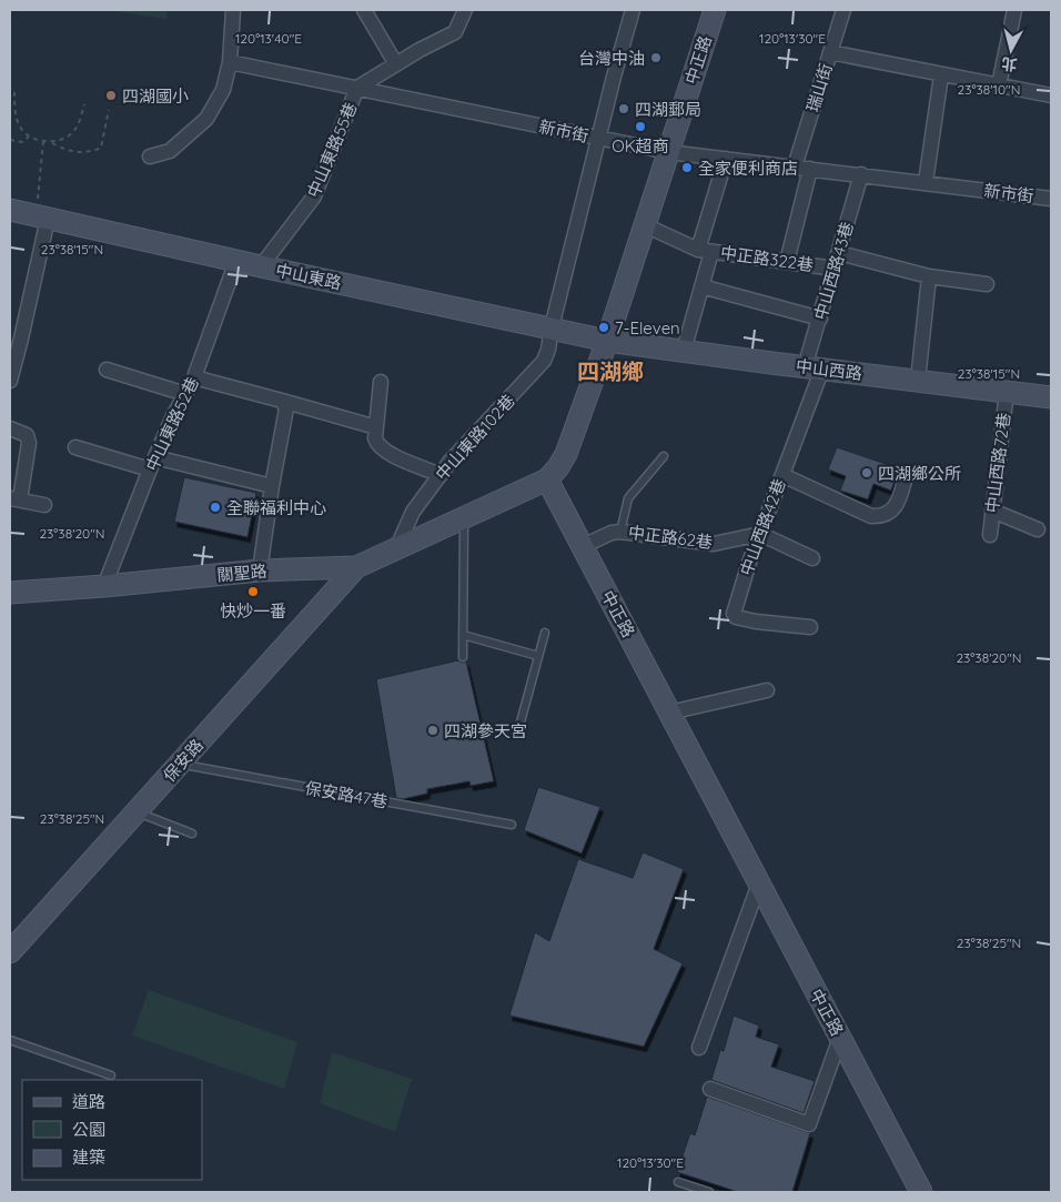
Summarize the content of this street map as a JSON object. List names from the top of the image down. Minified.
{"streets":{"main road":["中正路","中山東路","中山西路","關聖路","保安路"],"street":["瑞山街","新市街","中山東路55巷","中正路322巷","中山西路43巷","中山東路52巷","中山東路102巷","中山西路72巷","中山西路42巷","中正路62巷"],"lane":["保安路47巷"]},"crossings":[["中正路","新市街"],["中正路","中正路322巷"],["中正路","中山東路"],["中正路","中山西路"],["中正路","中正路62巷"],["中正路","關聖路"],["瑞山街","新市街"],["新市街","中山東路55巷"],["新市街","中正路322巷"],["新市街","中山西路43巷"],["新市街","中山東路102巷"],["中山東路55巷","中山東路"],["中正路322巷","中山西路43巷"],["中山西路43巷","中山西路"],["中山西路43巷","中山西路42巷"],["中山東路","中山西路"],["中山東路","中山東路52巷"],["中山東路","中山東路102巷"],["中山西路","中山西路72巷"],["中山西路","中山西路42巷"],["中山東路52巷","關聖路"],["中山東路102巷","關聖路"],["中山西路42巷","中正路62巷"],["關聖路","保安路"],["保安路","保安路47巷"]],"districts":["四湖鄉"],"places":["台灣中油","四湖國小","四湖郵局","OK超商","全家便利商店","7-Eleven","四湖鄉公所","全聯福利中心","快炒一番","四湖參天宮"],"legend":["道路","公園","建築"],"north":"bottom","coordinates":["120°13'40\"E","120°13'30\"E","23°38'10\"N","23°38'15\"N","23°38'20\"N","23°38'25\"N"]}
